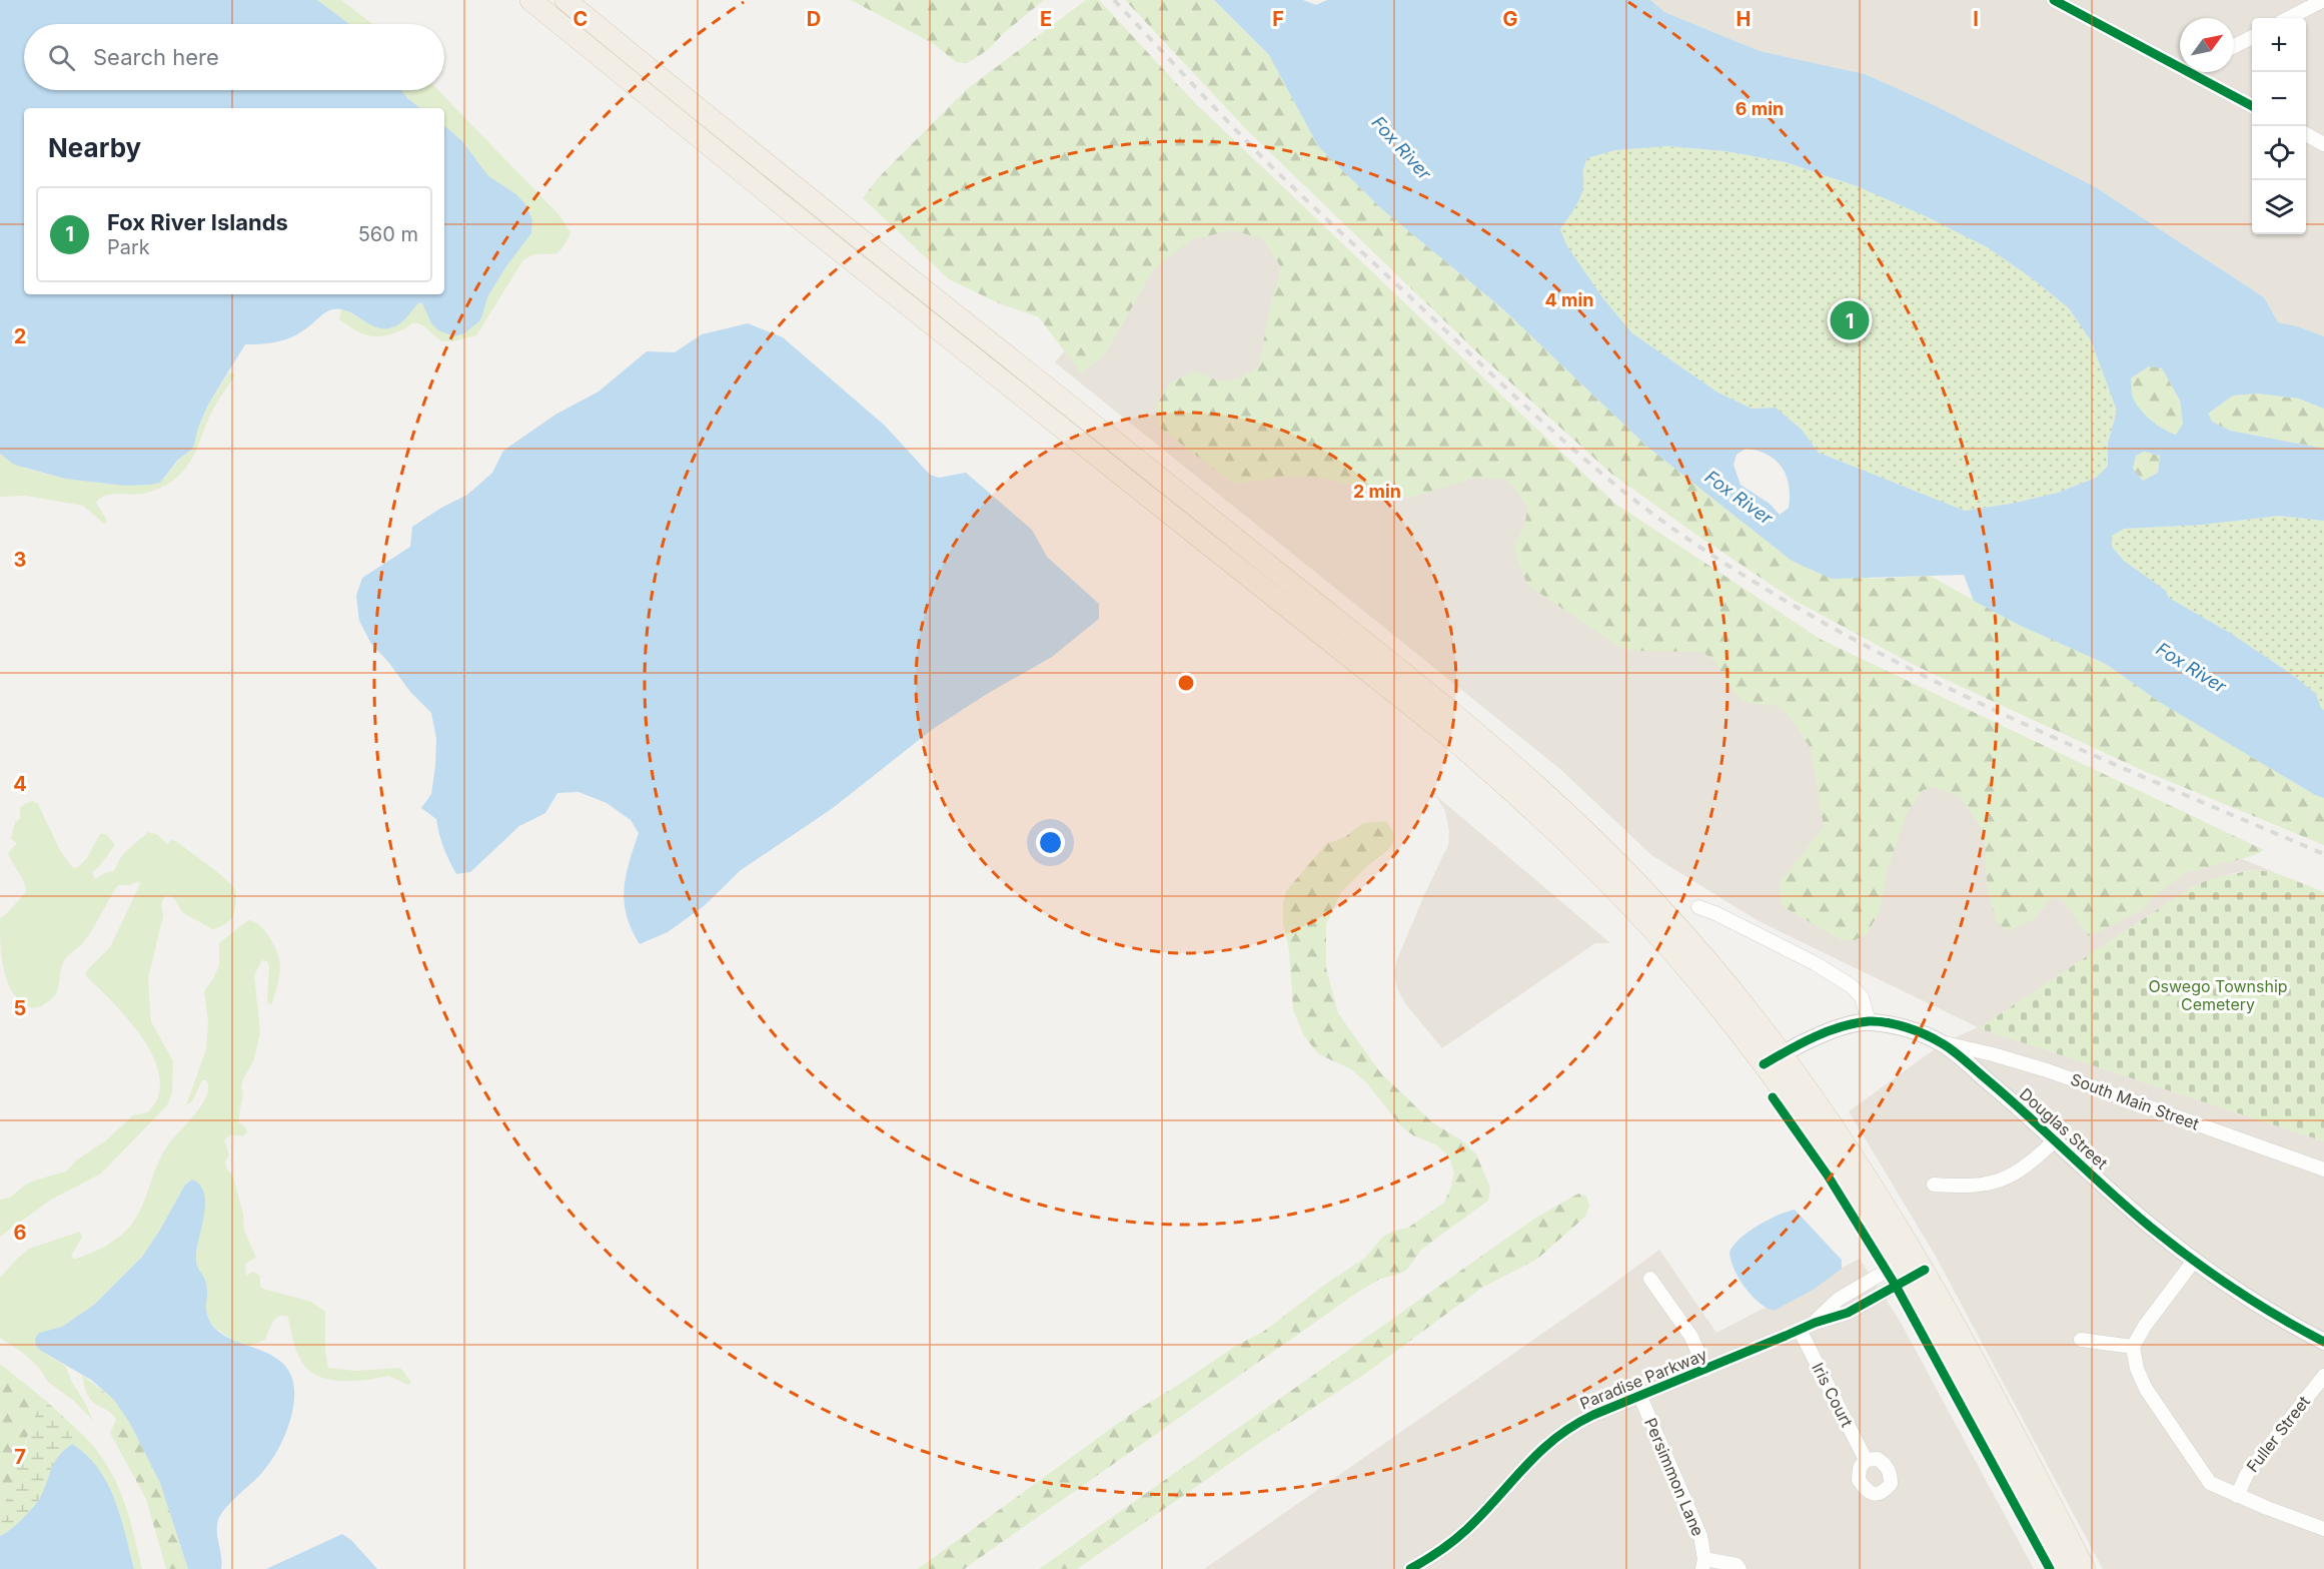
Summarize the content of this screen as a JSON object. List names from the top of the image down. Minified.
{"streets":{"street":["South Main Street","Douglas Street","Paradise Parkway","Iris Court","Fuller Street","Persimmon Lane"]},"crossings":[["South Main Street","Douglas Street"],["Paradise Parkway","Iris Court"],["Paradise Parkway","Persimmon Lane"]],"water":["Fox River"],"parks":["Oswego Township Cemetery"],"north":"top right","page":{"map_buttons":["+","−"],"search":"Search here","heading":"Nearby","list":[{"mark":"1","name":"Fox River Islands","note":"Park","value":"560 m"}],"pins":"1"},"grid":{"columns":["C","D","E","F","G","H","I"],"rows":["2","3","4","5","6","7"]},"rings":["6 min","4 min","2 min"]}
